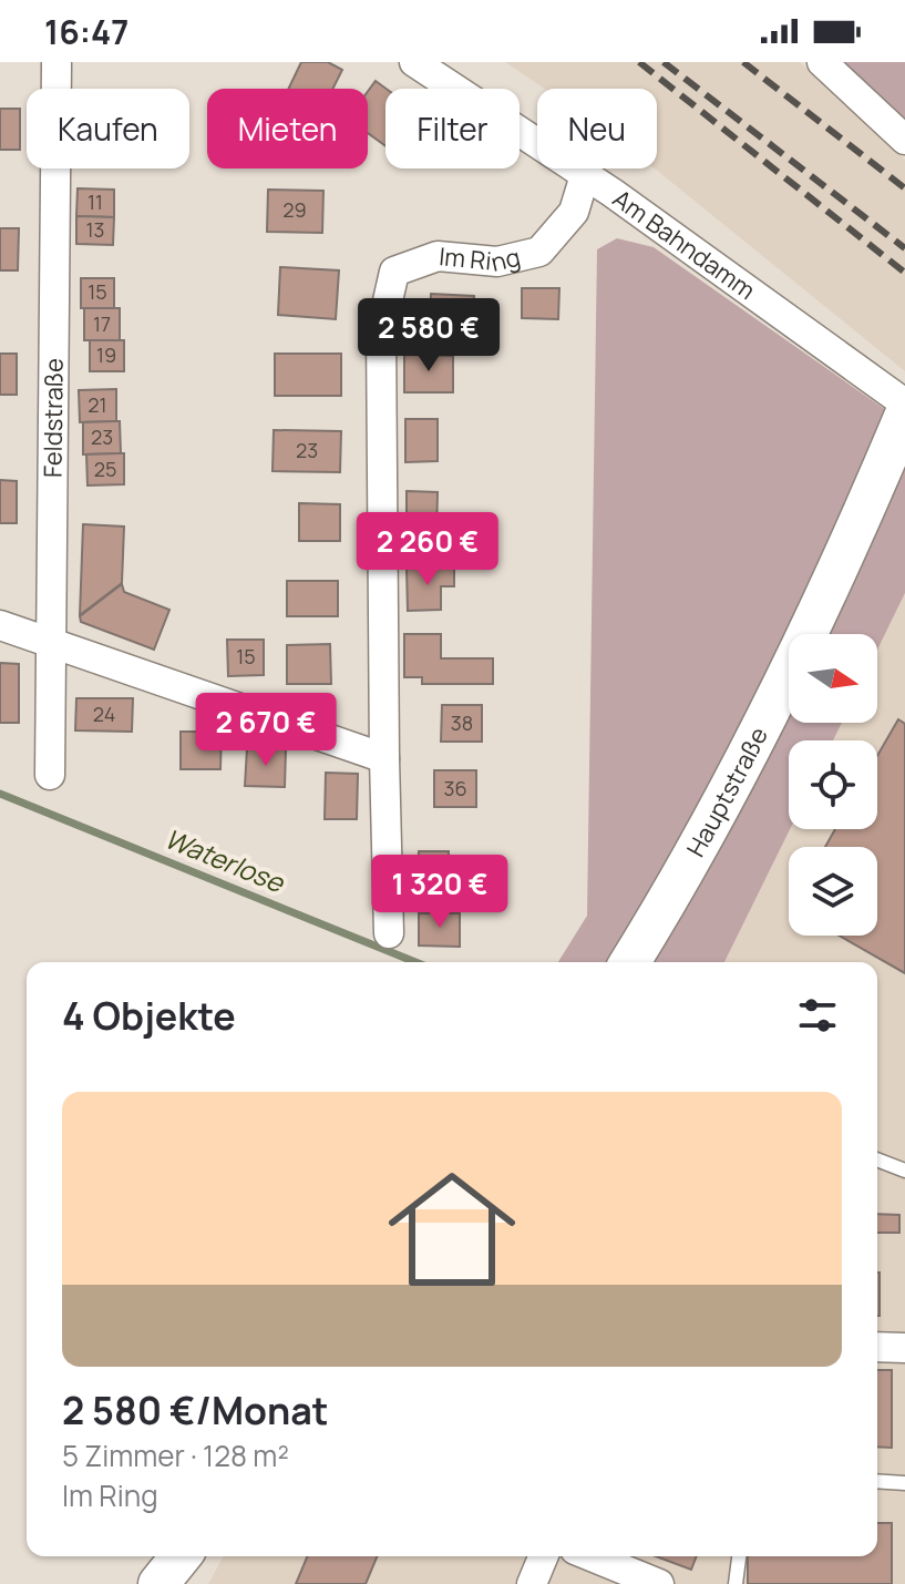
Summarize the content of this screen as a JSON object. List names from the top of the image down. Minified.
{"streets":{"main road":["Hauptstraße"],"street":["Am Bahndamm","Im Ring","Feldstraße"]},"crossings":[["Am Bahndamm","Im Ring"]],"water":["Waterlose"],"house_numbers":["11","29","13","15","17","19","21","23","23","25","15","24","38","36"],"north":"right","page":{"status":"16:47","chip":["Kaufen","Mieten","Filter","Neu"],"price":["2 580 €","2 260 €","2 670 €","1 320 €"],"heading":"4 Objekte","list":[{"name":"2 580 €/Monat","note":"5 Zimmer · 128 m² · Im Ring"}]}}
